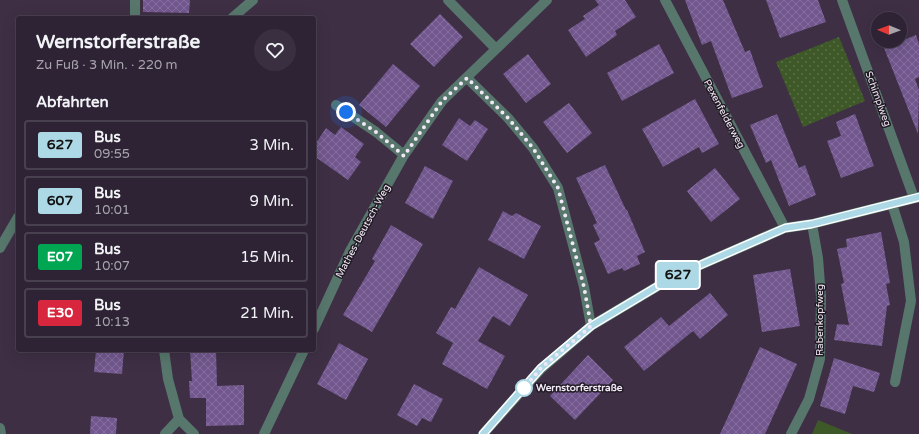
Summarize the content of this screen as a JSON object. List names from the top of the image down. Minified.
{"streets":{"street":["Schimplweg","Pexenfelderweg","Mathes-Deutsch-Weg","Rabenkopfweg"]},"places":["Wernstorferstraße"],"lines":["bus line 627"],"north":"left","page":{"on_map":"627","heading":[["Wernstorferstraße","Zu Fuß · 3 Min. · 220 m"],"Abfahrten"],"list":[{"mark":"627","name":"Bus","note":"09:55","value":"3 Min."},{"mark":"607","name":"Bus","note":"10:01","value":"9 Min."},{"mark":"E07","name":"Bus","note":"10:07","value":"15 Min."},{"mark":"E30","name":"Bus","note":"10:13","value":"21 Min."}]}}
